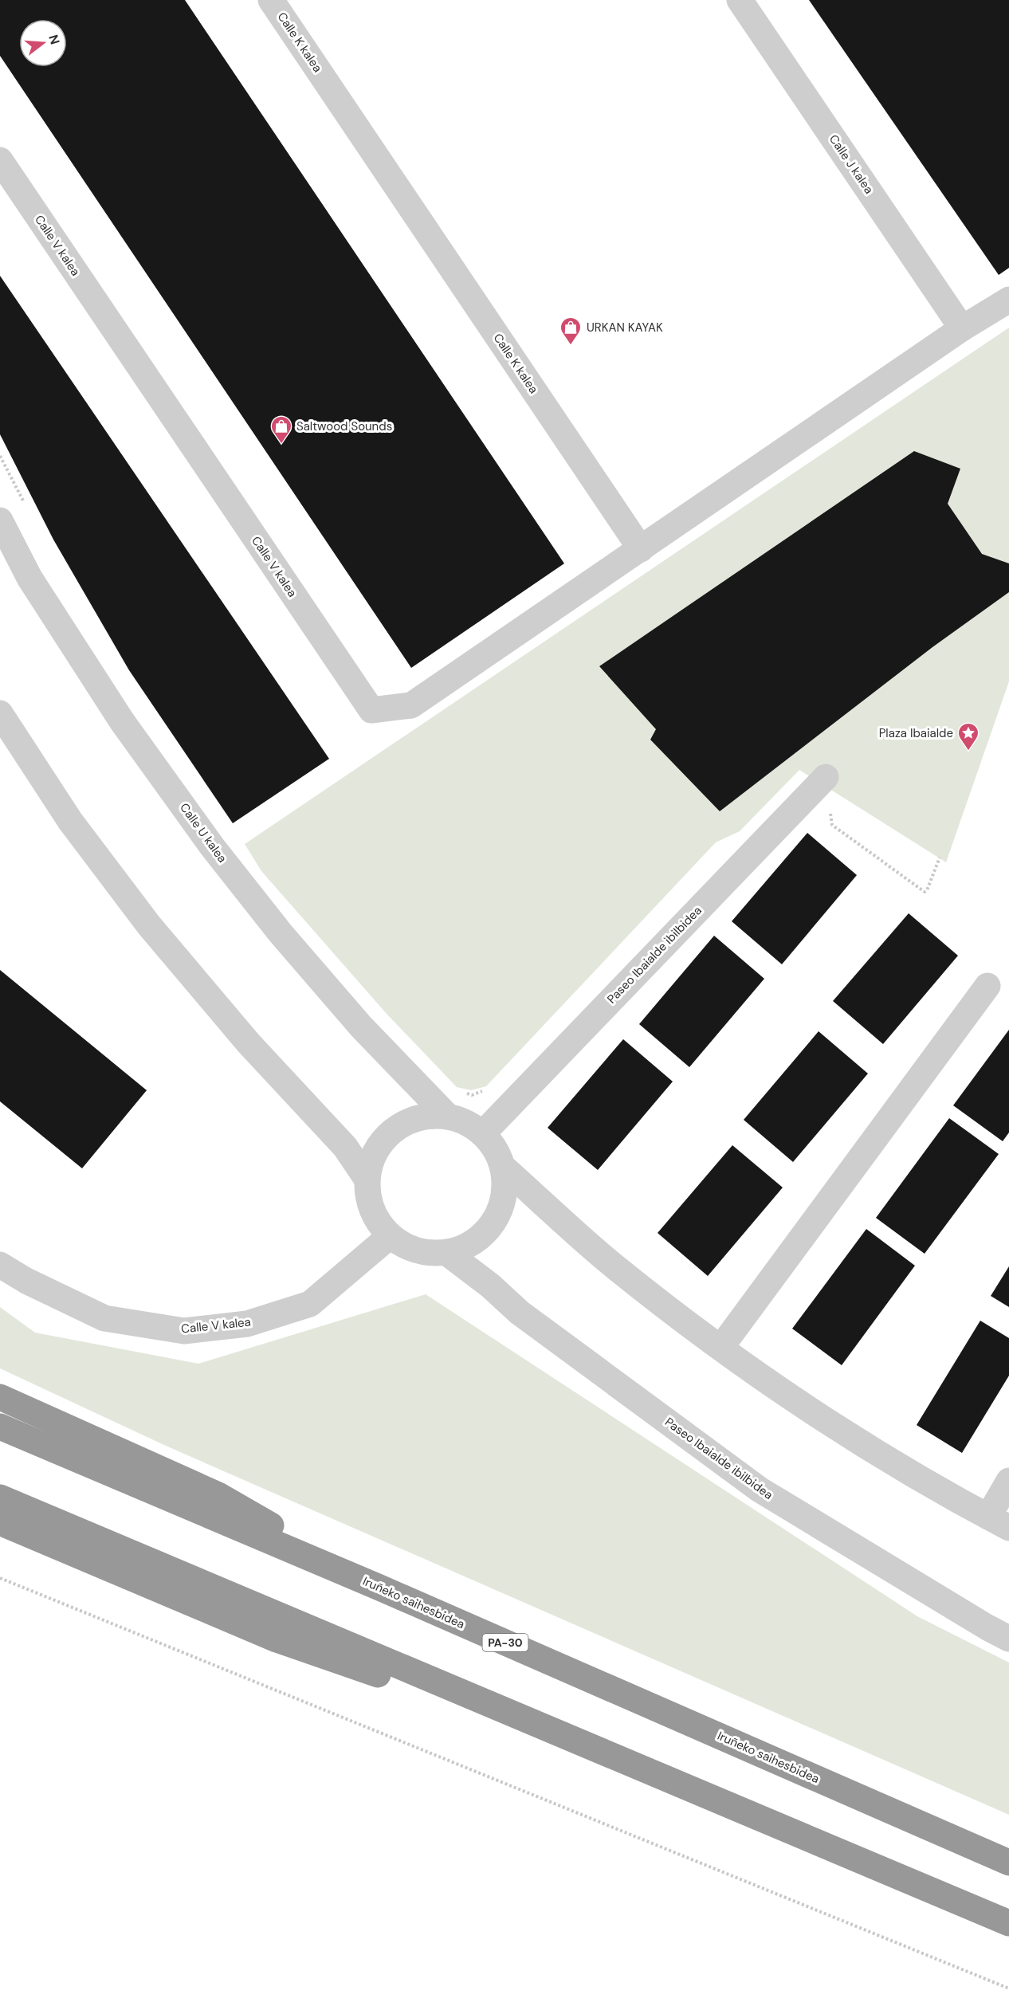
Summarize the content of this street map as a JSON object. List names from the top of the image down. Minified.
{"streets":{"highway":["Iruñeko saihesbidea","PA-30"],"street":["Calle K kalea","Calle J kalea","Calle V kalea","Calle U kalea","Paseo Ibaialde ibilbidea"]},"crossings":[["Calle K kalea","Calle V kalea"],["Calle V kalea","Calle U kalea"],["Calle V kalea","Paseo Ibaialde ibilbidea"],["Calle U kalea","Paseo Ibaialde ibilbidea"]],"places":{"shop":["URKAN KAYAK","Saltwood Sounds"],"place":["Plaza Ibaialde"]},"north":"right"}
